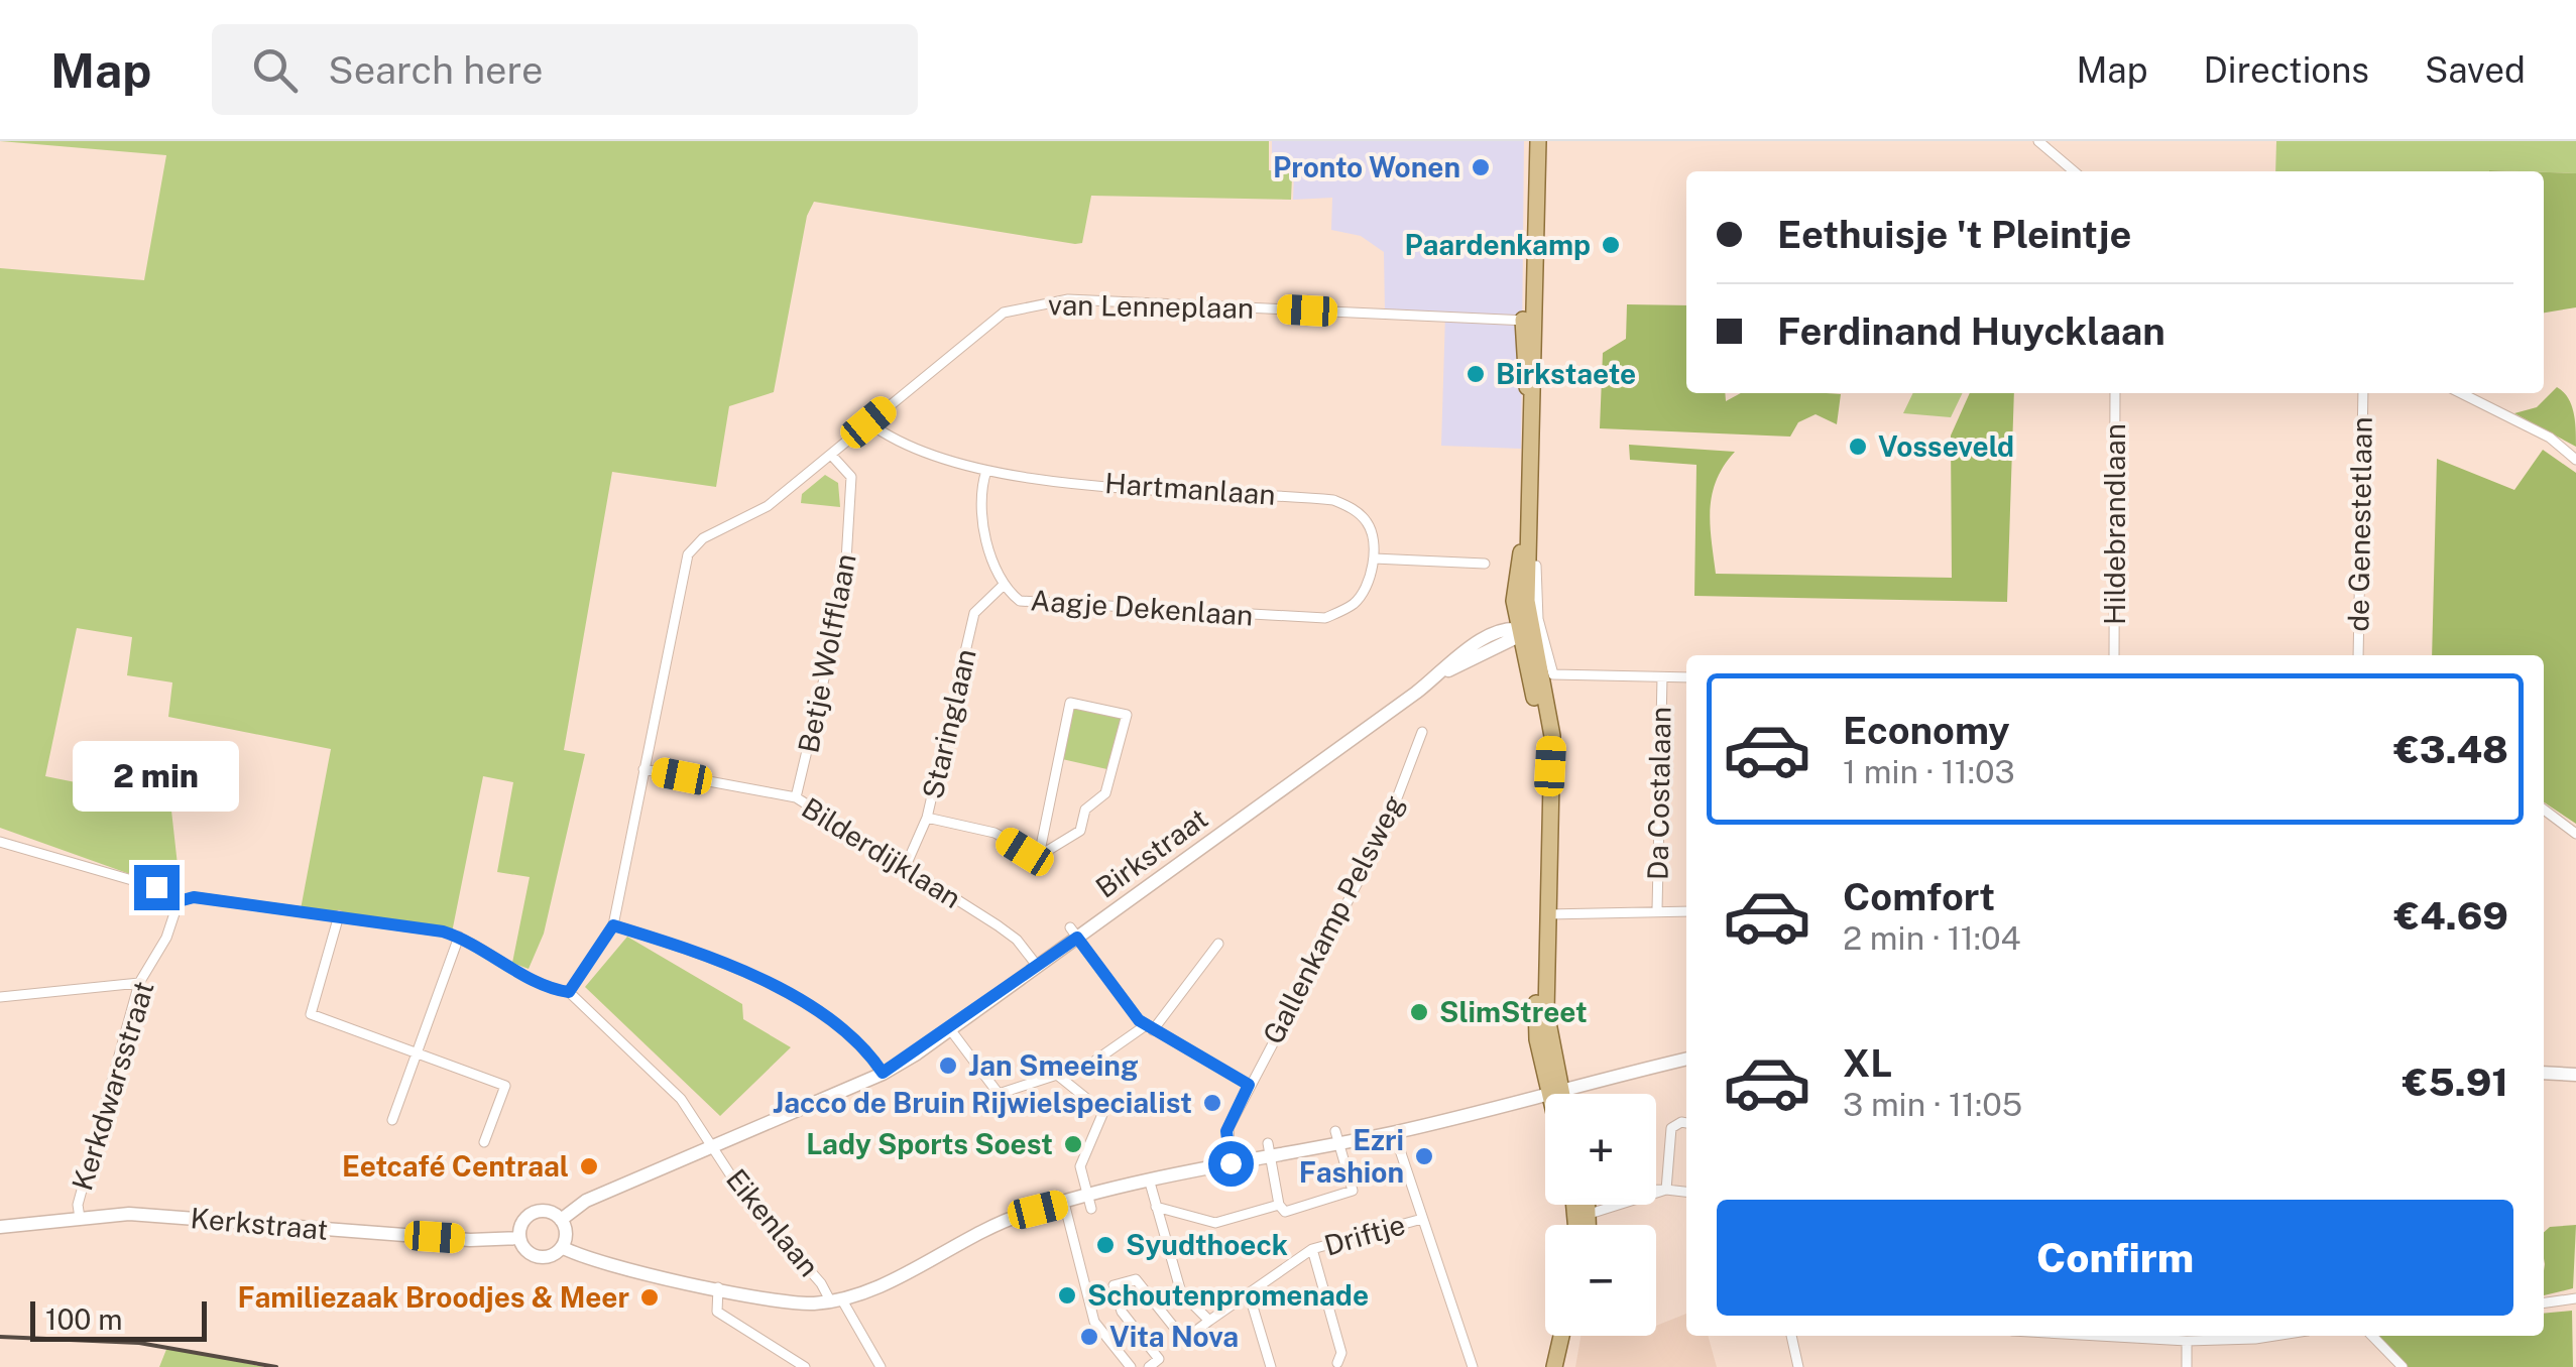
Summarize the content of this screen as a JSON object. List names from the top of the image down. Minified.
{"streets":{"main road":["Birkstraat","Kerkstraat"],"street":["van Lenneplaan","Hartmanlaan","Hildebrandlaan","de Genestetlaan","Aagje Dekenlaan","Betje Wolfflaan","Staringlaan","Da Costalaan","Bilderdijklaan","Gallenkamp Pelsweg","Kerkdwarsstraat","Eikenlaan","Driftje"]},"crossings":[["van Lenneplaan","Hartmanlaan"],["Hartmanlaan","Aagje Dekenlaan"],["Aagje Dekenlaan","Staringlaan"],["Betje Wolfflaan","Bilderdijklaan"],["Staringlaan","Bilderdijklaan"],["Bilderdijklaan","Birkstraat"],["Birkstraat","Eikenlaan"],["Birkstraat","Kerkstraat"],["Kerkdwarsstraat","Kerkstraat"]],"places":["Pronto Wonen","Paardenkamp","Birkstaete","Vosseveld","SlimStreet","Jan Smeeing","Jacco de Bruin Rijwielspecialist","Lady Sports Soest","Ezri Fashion","Eetcafé Centraal","Syudthoeck","Schoutenpromenade","Familiezaak Broodjes & Meer","Vita Nova"],"scale_bar":"100 m","page":{"header":"Map","search":"Search here","nav":["Map","Directions","Saved"],"banner":["Eethuisje 't Pleintje","Ferdinand Huycklaan"],"list":[{"name":"Economy","note":"1 min · 11:03","value":"€3.48"},{"name":"Comfort","note":"2 min · 11:04","value":"€4.69"},{"name":"XL","note":"3 min · 11:05","value":"€5.91"}],"bubble":"2 min","map_buttons":["+","−"],"buttons":"Confirm","scale":"100 m"}}
